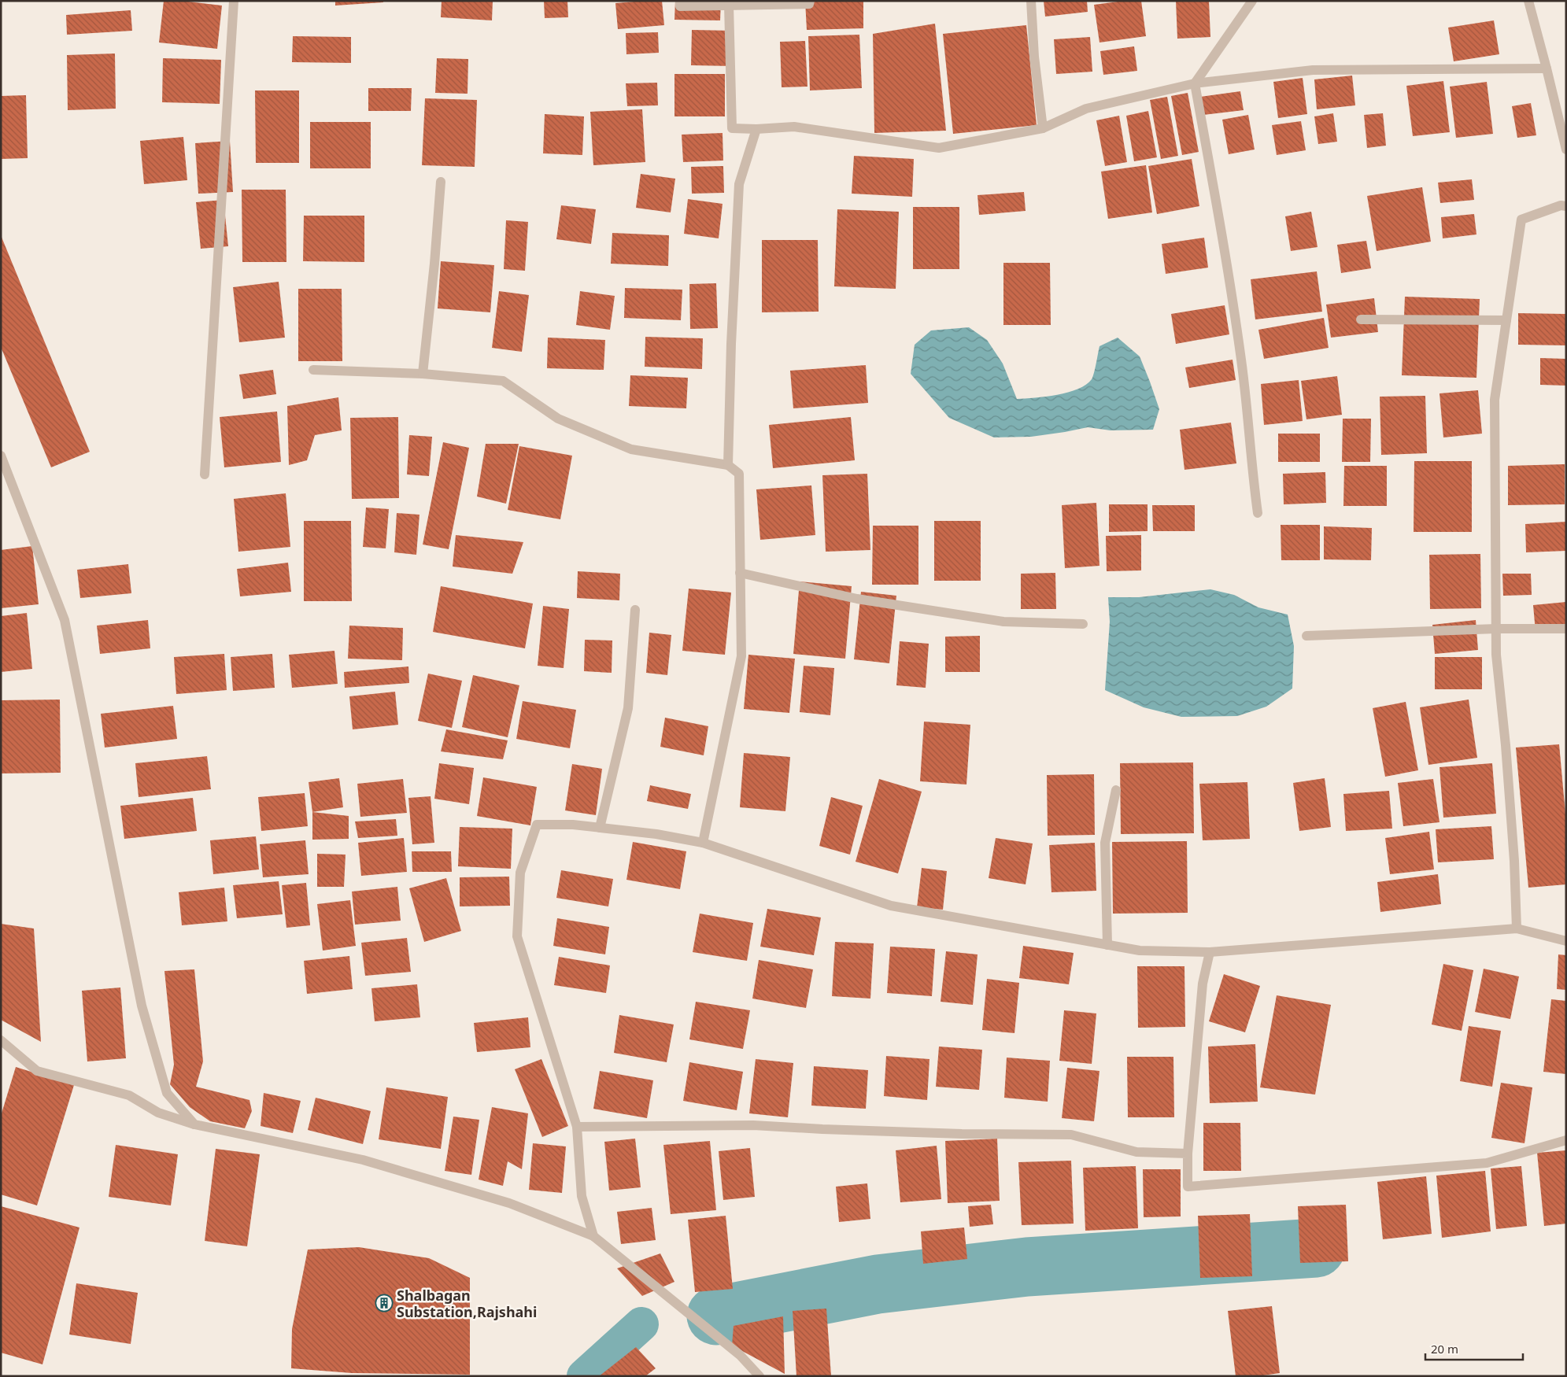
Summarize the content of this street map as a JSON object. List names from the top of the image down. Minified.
{"places":{"building":["Shalbagan Substation,Rajshahi"]},"scale_bar":"20 m"}
